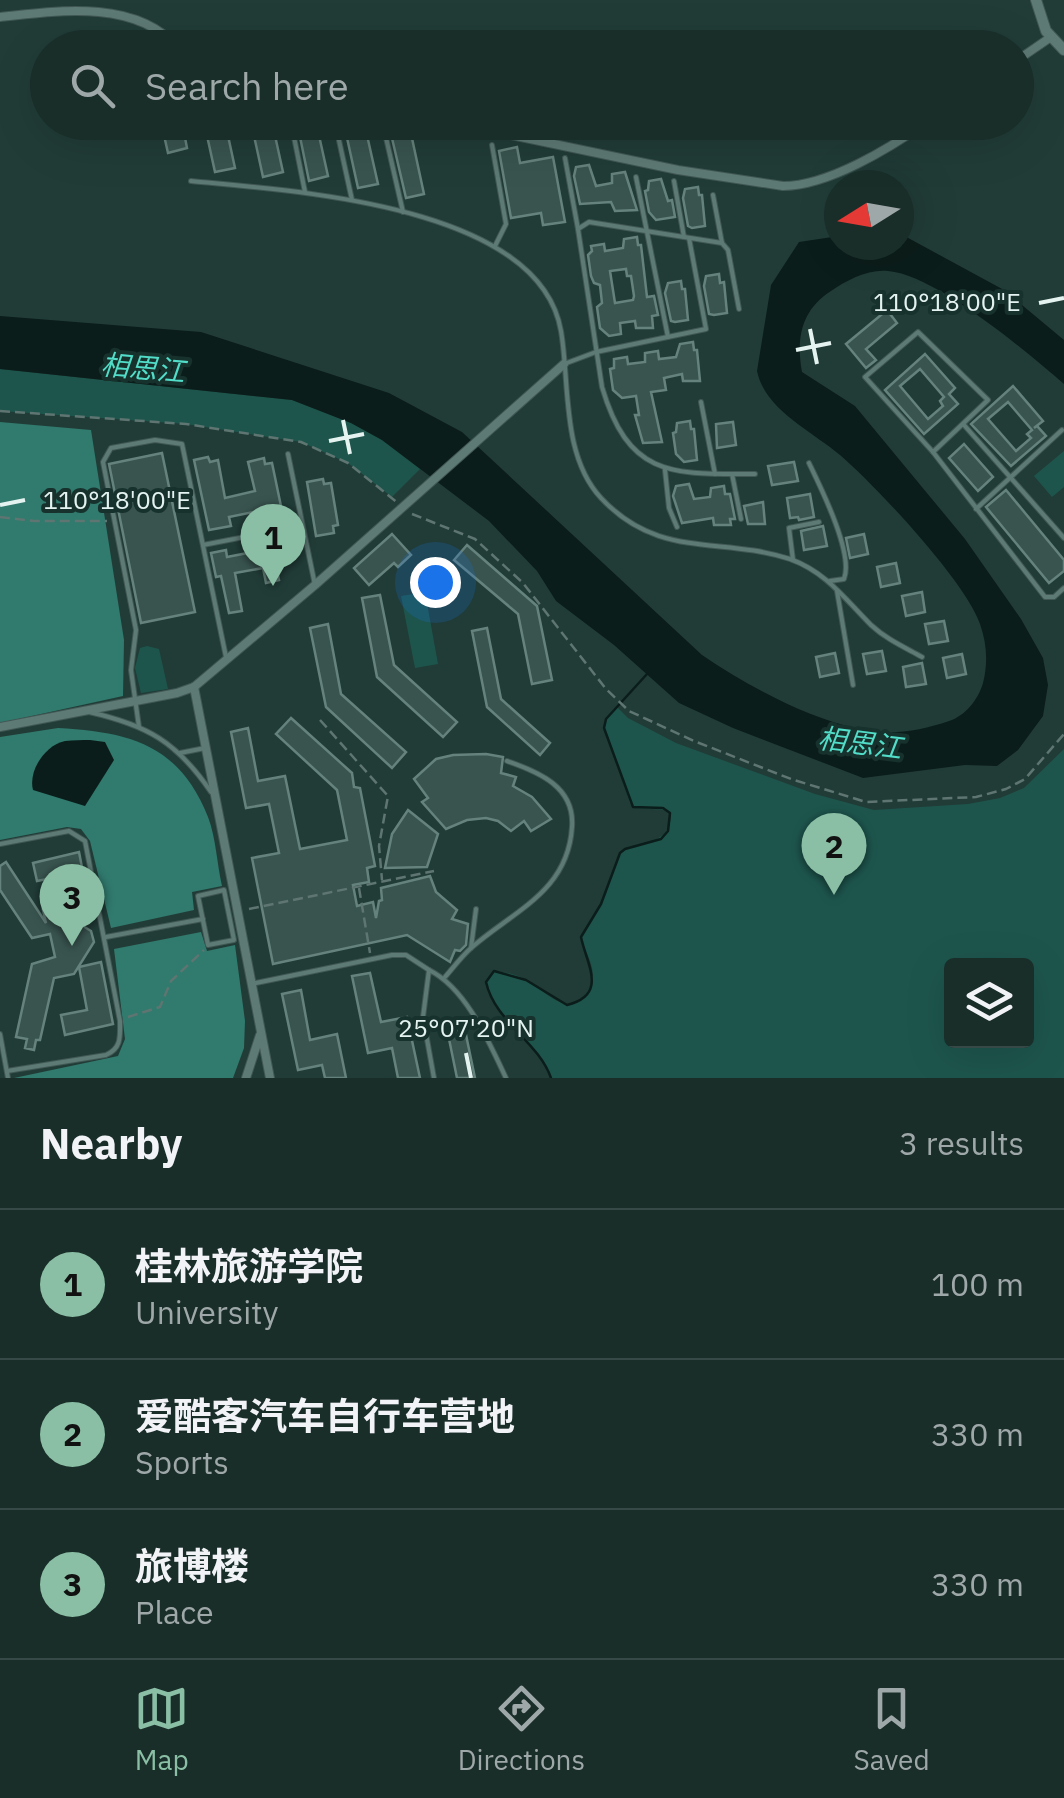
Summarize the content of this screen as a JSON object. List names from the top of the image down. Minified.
{"water":["相思江"],"north":"left","page":{"search":"Search here","pins":["1","2","3"],"heading":["Nearby","3 results"],"list":[{"mark":"1","name":"桂林旅游学院","note":"University","value":"100 m"},{"mark":"2","name":"爱酷客汽车自行车营地","note":"Sports","value":"330 m"},{"mark":"3","name":"旅博楼","note":"Place","value":"330 m"}],"nav":["Map","Directions","Saved"]},"coordinates":["110°18'00\"E","25°07'20\"N"]}
